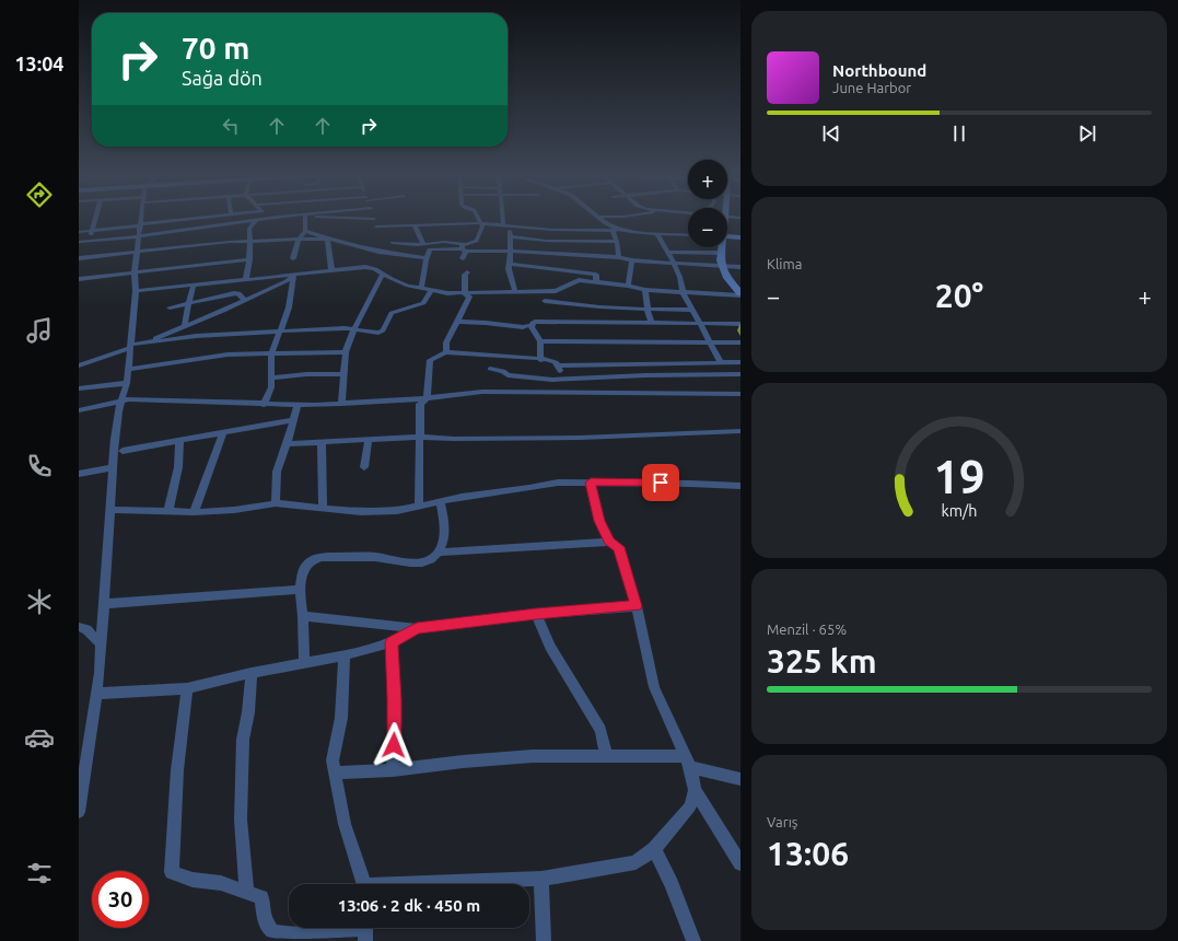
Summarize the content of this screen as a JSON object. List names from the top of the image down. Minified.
{"page":{"tabs":"13:04","turn":["70 m","Sağa dön"],"song":["Northbound","June Harbor"],"map_buttons":["+","−"],"tile":["Klima",["Menzil · 65%","325 km"],["Varış","13:06"]],"heat":["−","20°","+"],"limit":"30","trip":"13:06 · 2 dk · 450 m","gauge":["19","km/h"]}}
